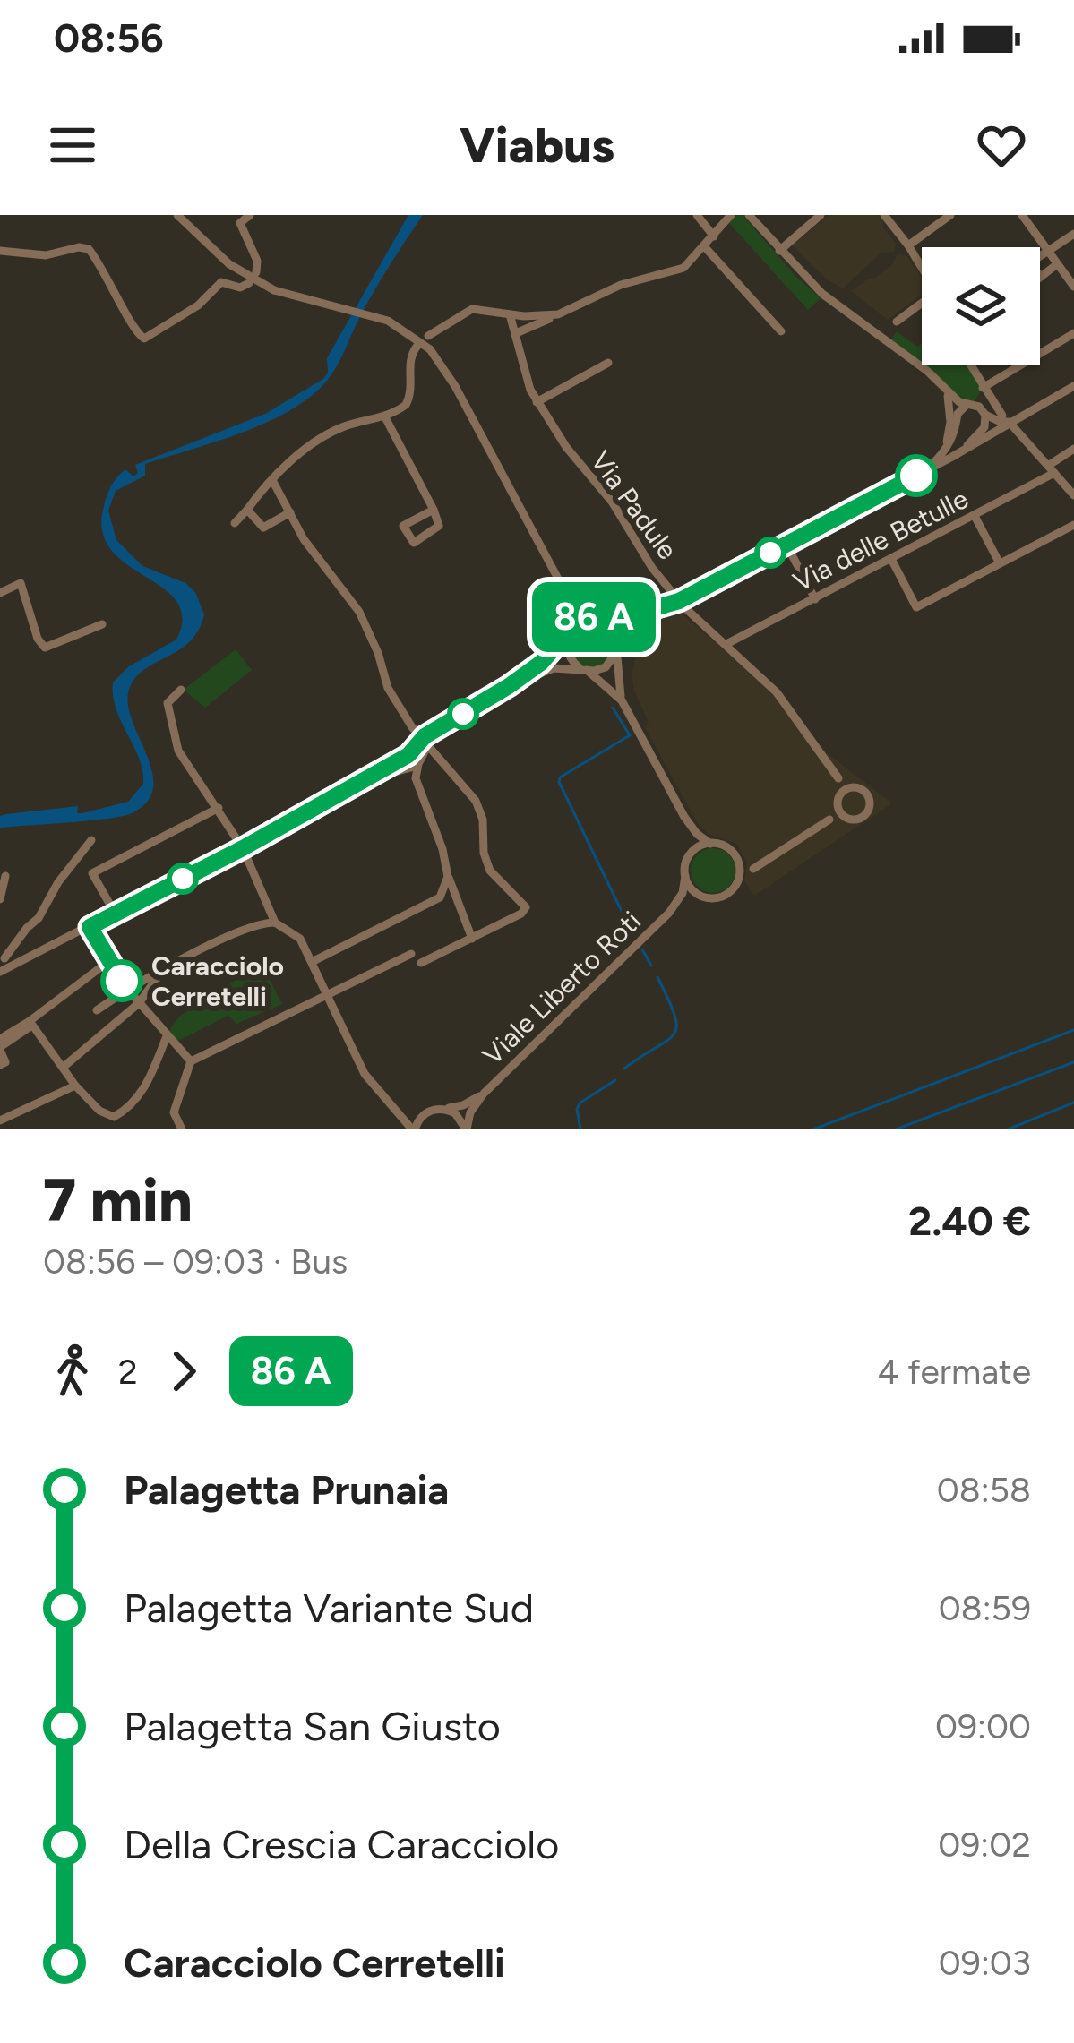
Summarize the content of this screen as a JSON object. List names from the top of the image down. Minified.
{"streets":{"street":["Via Padule","Via delle Betulle","Viale Liberto Roti"]},"crossings":[["Via Padule","Via delle Betulle"]],"places":["Caracciolo Cerretelli"],"page":{"status":"08:56","header":"Viabus","on_map":"86 A","heading":["7 min","08:56 – 09:03 · Bus","2.40 €"],"legs":["2","86 A","4 fermate"],"list":[{"name":"Palagetta Prunaia","value":"08:58"},{"name":"Palagetta Variante Sud","value":"08:59"},{"name":"Palagetta San Giusto","value":"09:00"},{"name":"Della Crescia Caracciolo","value":"09:02"},{"name":"Caracciolo Cerretelli","value":"09:03"}]}}
